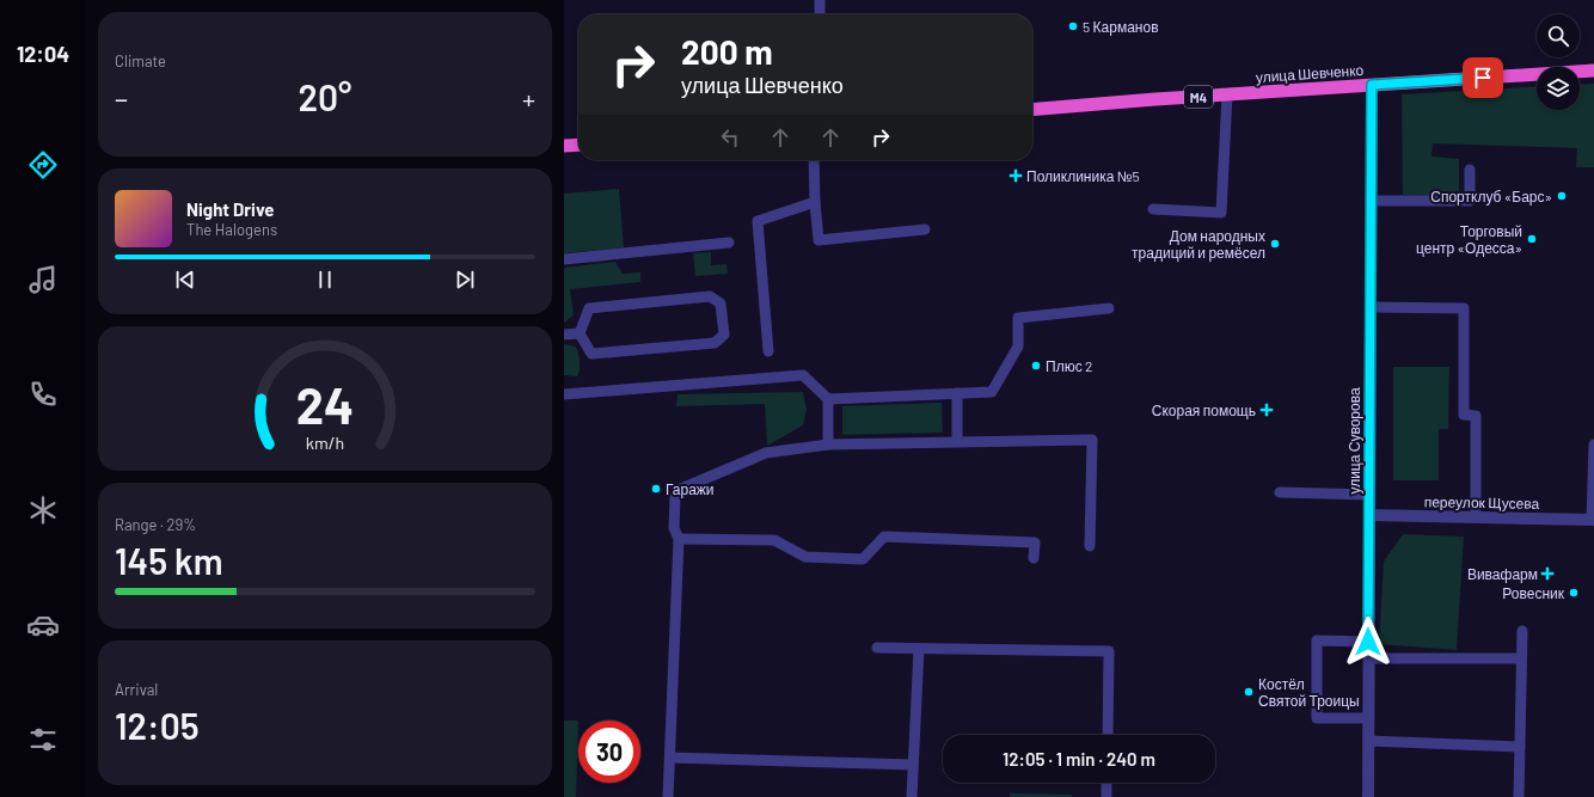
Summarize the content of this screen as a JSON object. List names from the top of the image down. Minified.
{"streets":{"highway":["улица Шевченко","M4"],"street":["улица Суворова","переулок Щусева"]},"crossings":[["улица Шевченко","улица Суворова"],["улица Суворова","переулок Щусева"]],"places":{"other":["5 Карманов","Спортклуб «Барс»","Торговый центр «Одесса»","Дом народных традиций и ремёсел","Плюс 2","Гаражи","Ровесник","Костёл Святой Троицы"],"health":["Поликлиника №5","Скорая помощь","Вивафарм"]},"page":{"tabs":"12:04","tile":["Climate",["Range · 29%","145 km"],["Arrival","12:05"]],"turn":["200 m","улица Шевченко"],"heat":["−","20°","+"],"song":["Night Drive","The Halogens"],"limit":"30","trip":"12:05 · 1 min · 240 m","gauge":["24","km/h"]}}
